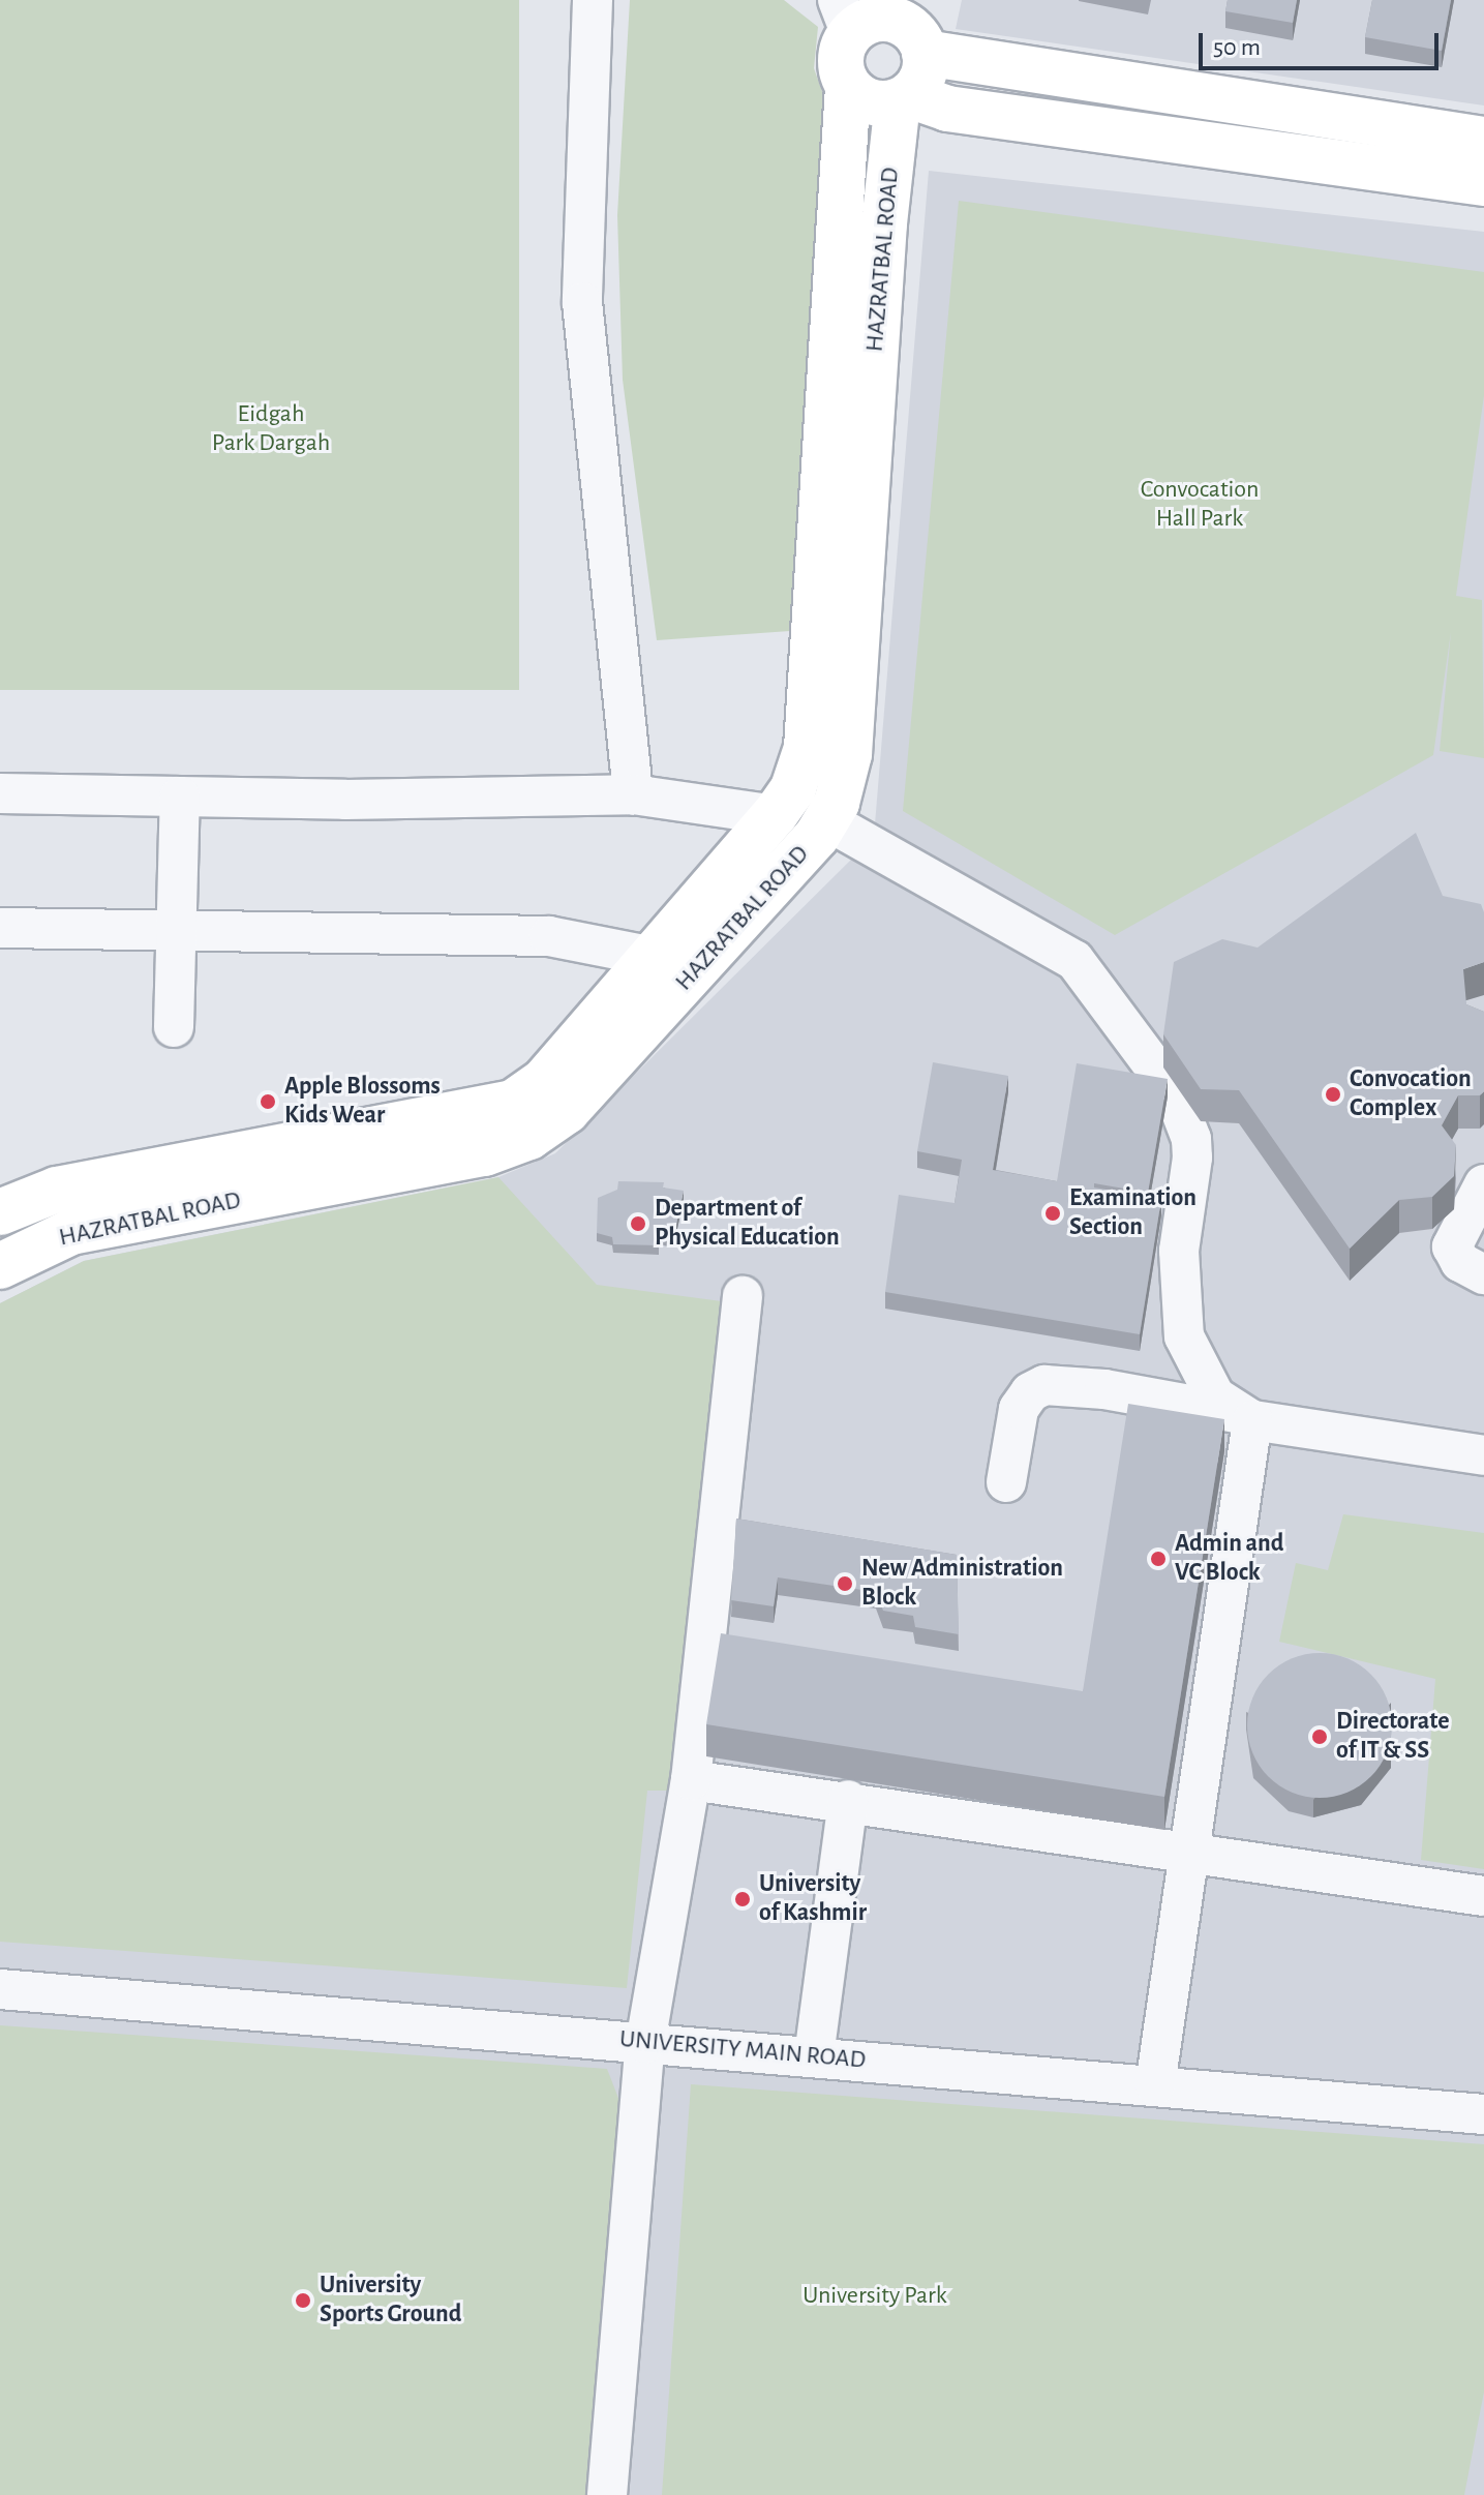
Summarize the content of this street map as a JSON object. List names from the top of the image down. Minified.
{"streets":{"main road":["HAZRATBAL ROAD"],"street":["UNIVERSITY MAIN ROAD"]},"parks":["Eidgah Park Dargah","Convocation Hall Park","University Park"],"places":["Convocation Complex","Apple Blossoms Kids Wear","Examination Section","Department of Physical Education","Admin and VC Block","New Administration Block","Directorate of IT & SS","University of Kashmir","University Sports Ground"],"scale_bar":"50 m"}
